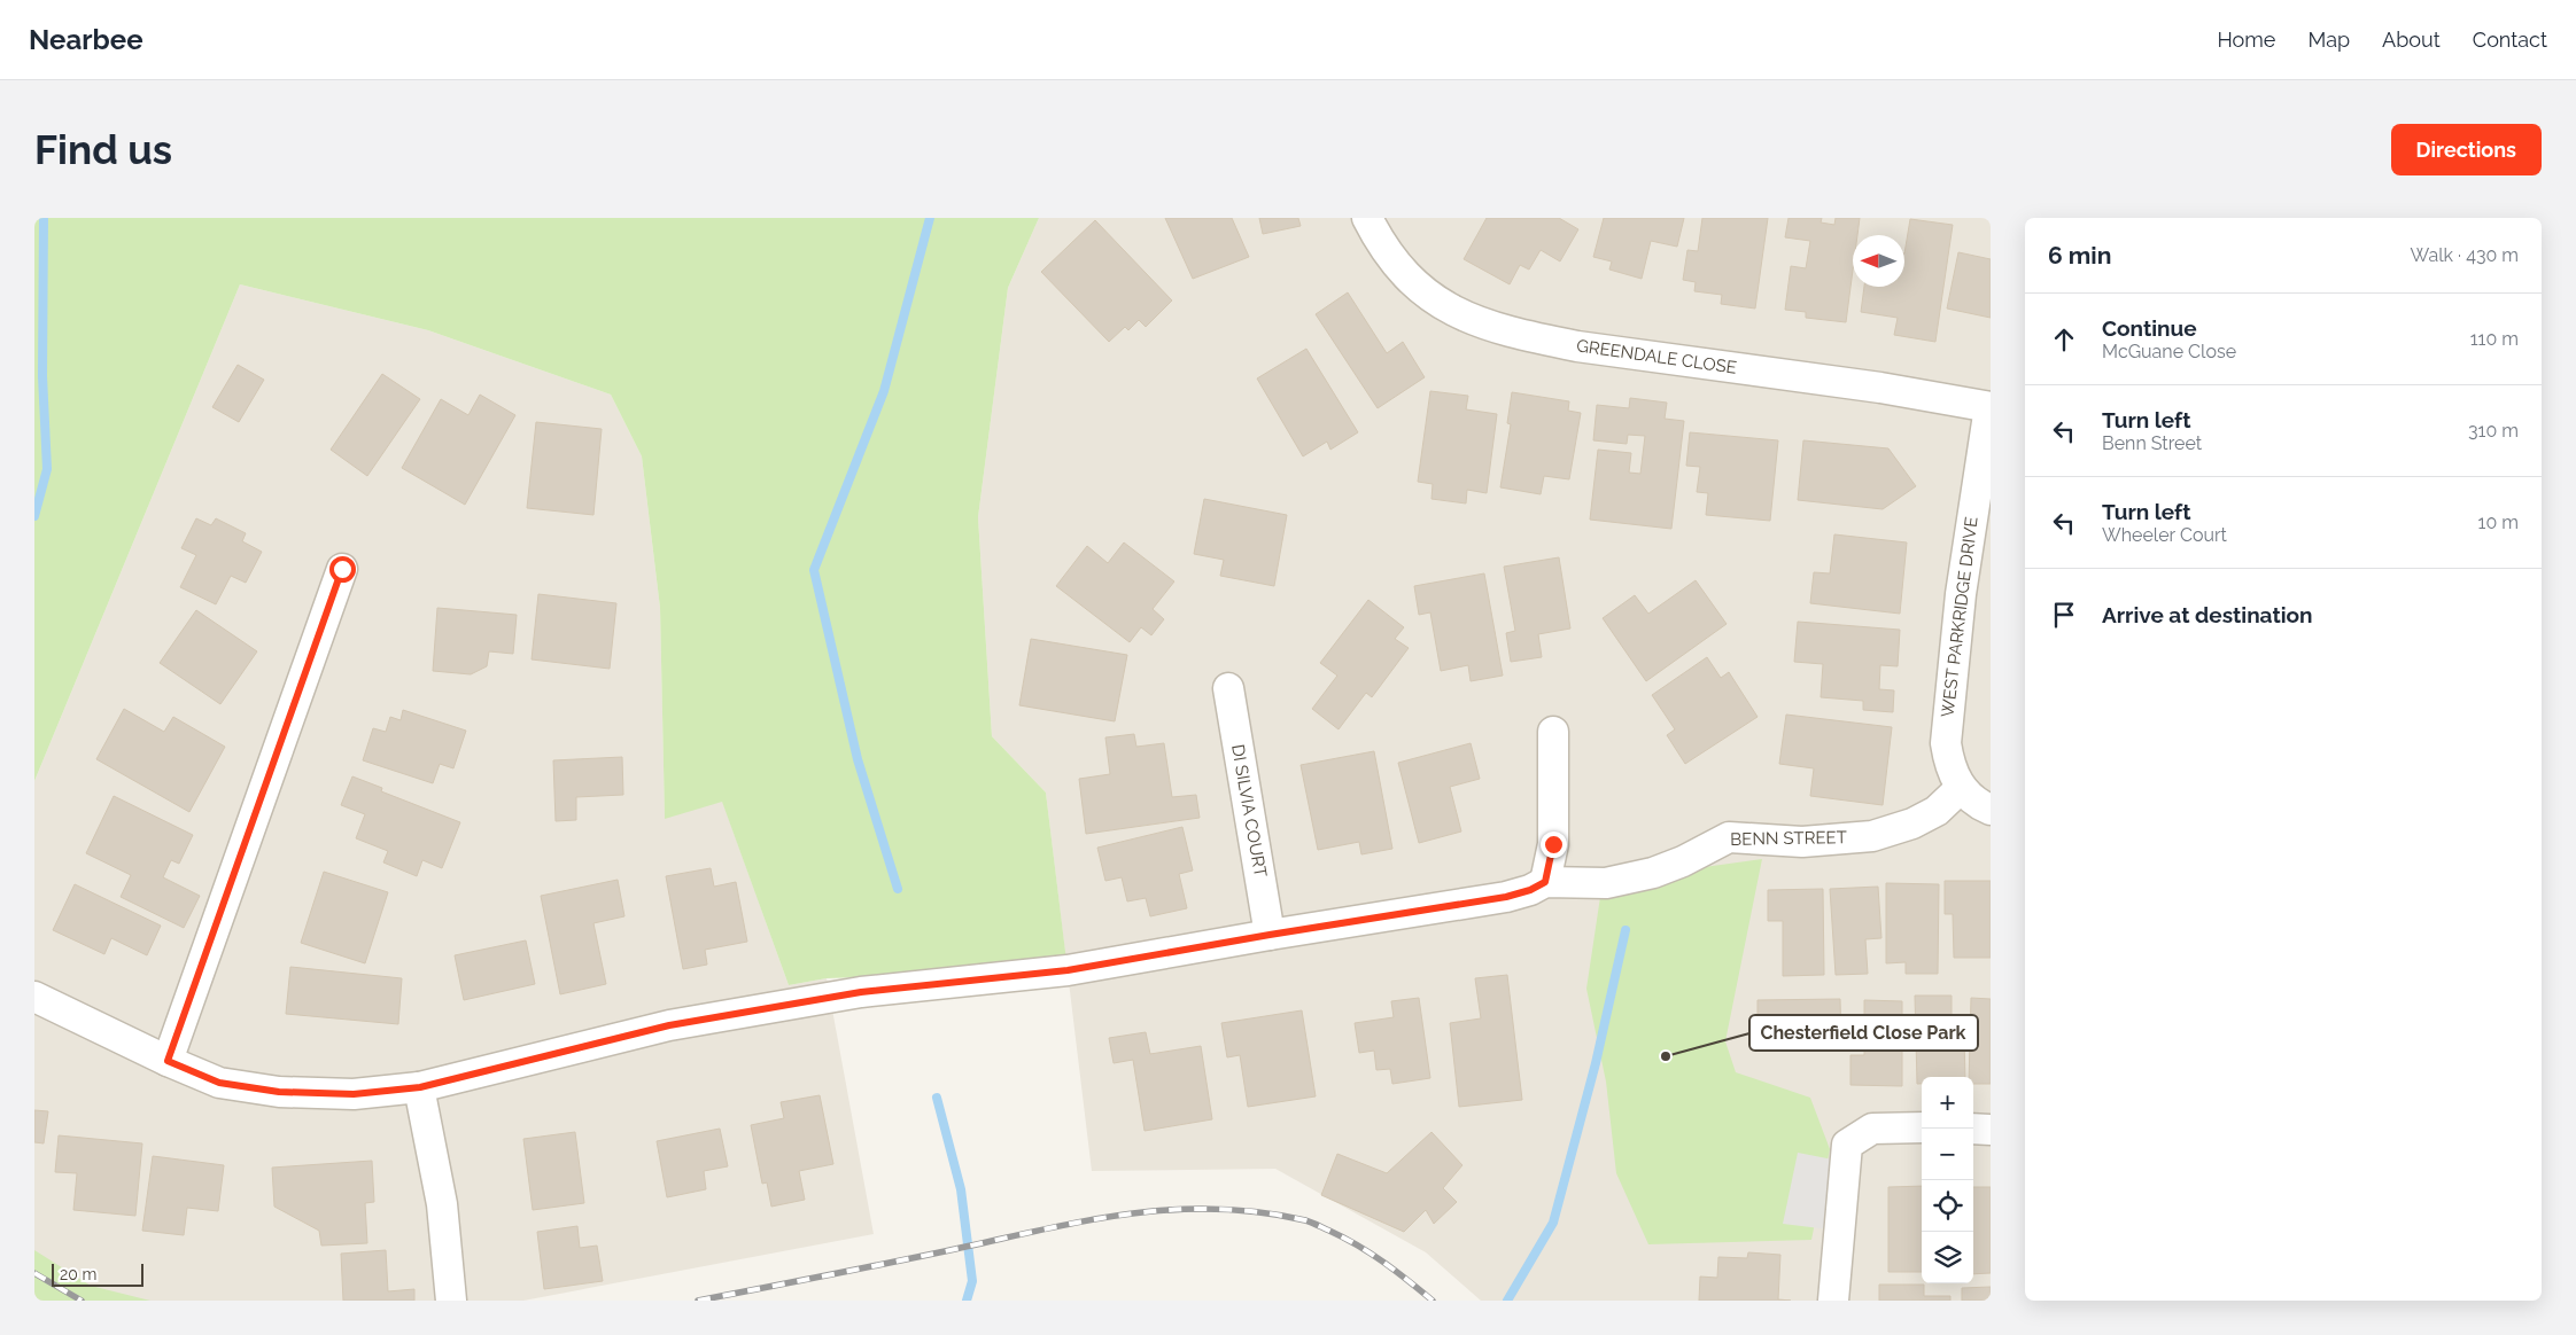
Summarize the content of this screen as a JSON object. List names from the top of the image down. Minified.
{"streets":{"street":["GREENDALE CLOSE","WEST PARKRIDGE DRIVE","DI SILVIA COURT","BENN STREET"]},"crossings":[["GREENDALE CLOSE","WEST PARKRIDGE DRIVE"],["WEST PARKRIDGE DRIVE","BENN STREET"],["DI SILVIA COURT","BENN STREET"]],"places":["Chesterfield Close Park"],"scale_bar":"20 m","north":"left","page":{"header":"Nearbee","nav":["Home","Map","About","Contact"],"buttons":"Directions","title":"Find us","heading":["6 min","Walk · 430 m"],"list":[["Continue","McGuane Close","110 m"],["Turn left","Benn Street","310 m"],["Turn left","Wheeler Court","10 m"],"Arrive at destination"],"map_buttons":["+","−"],"scale":"20 m"}}
